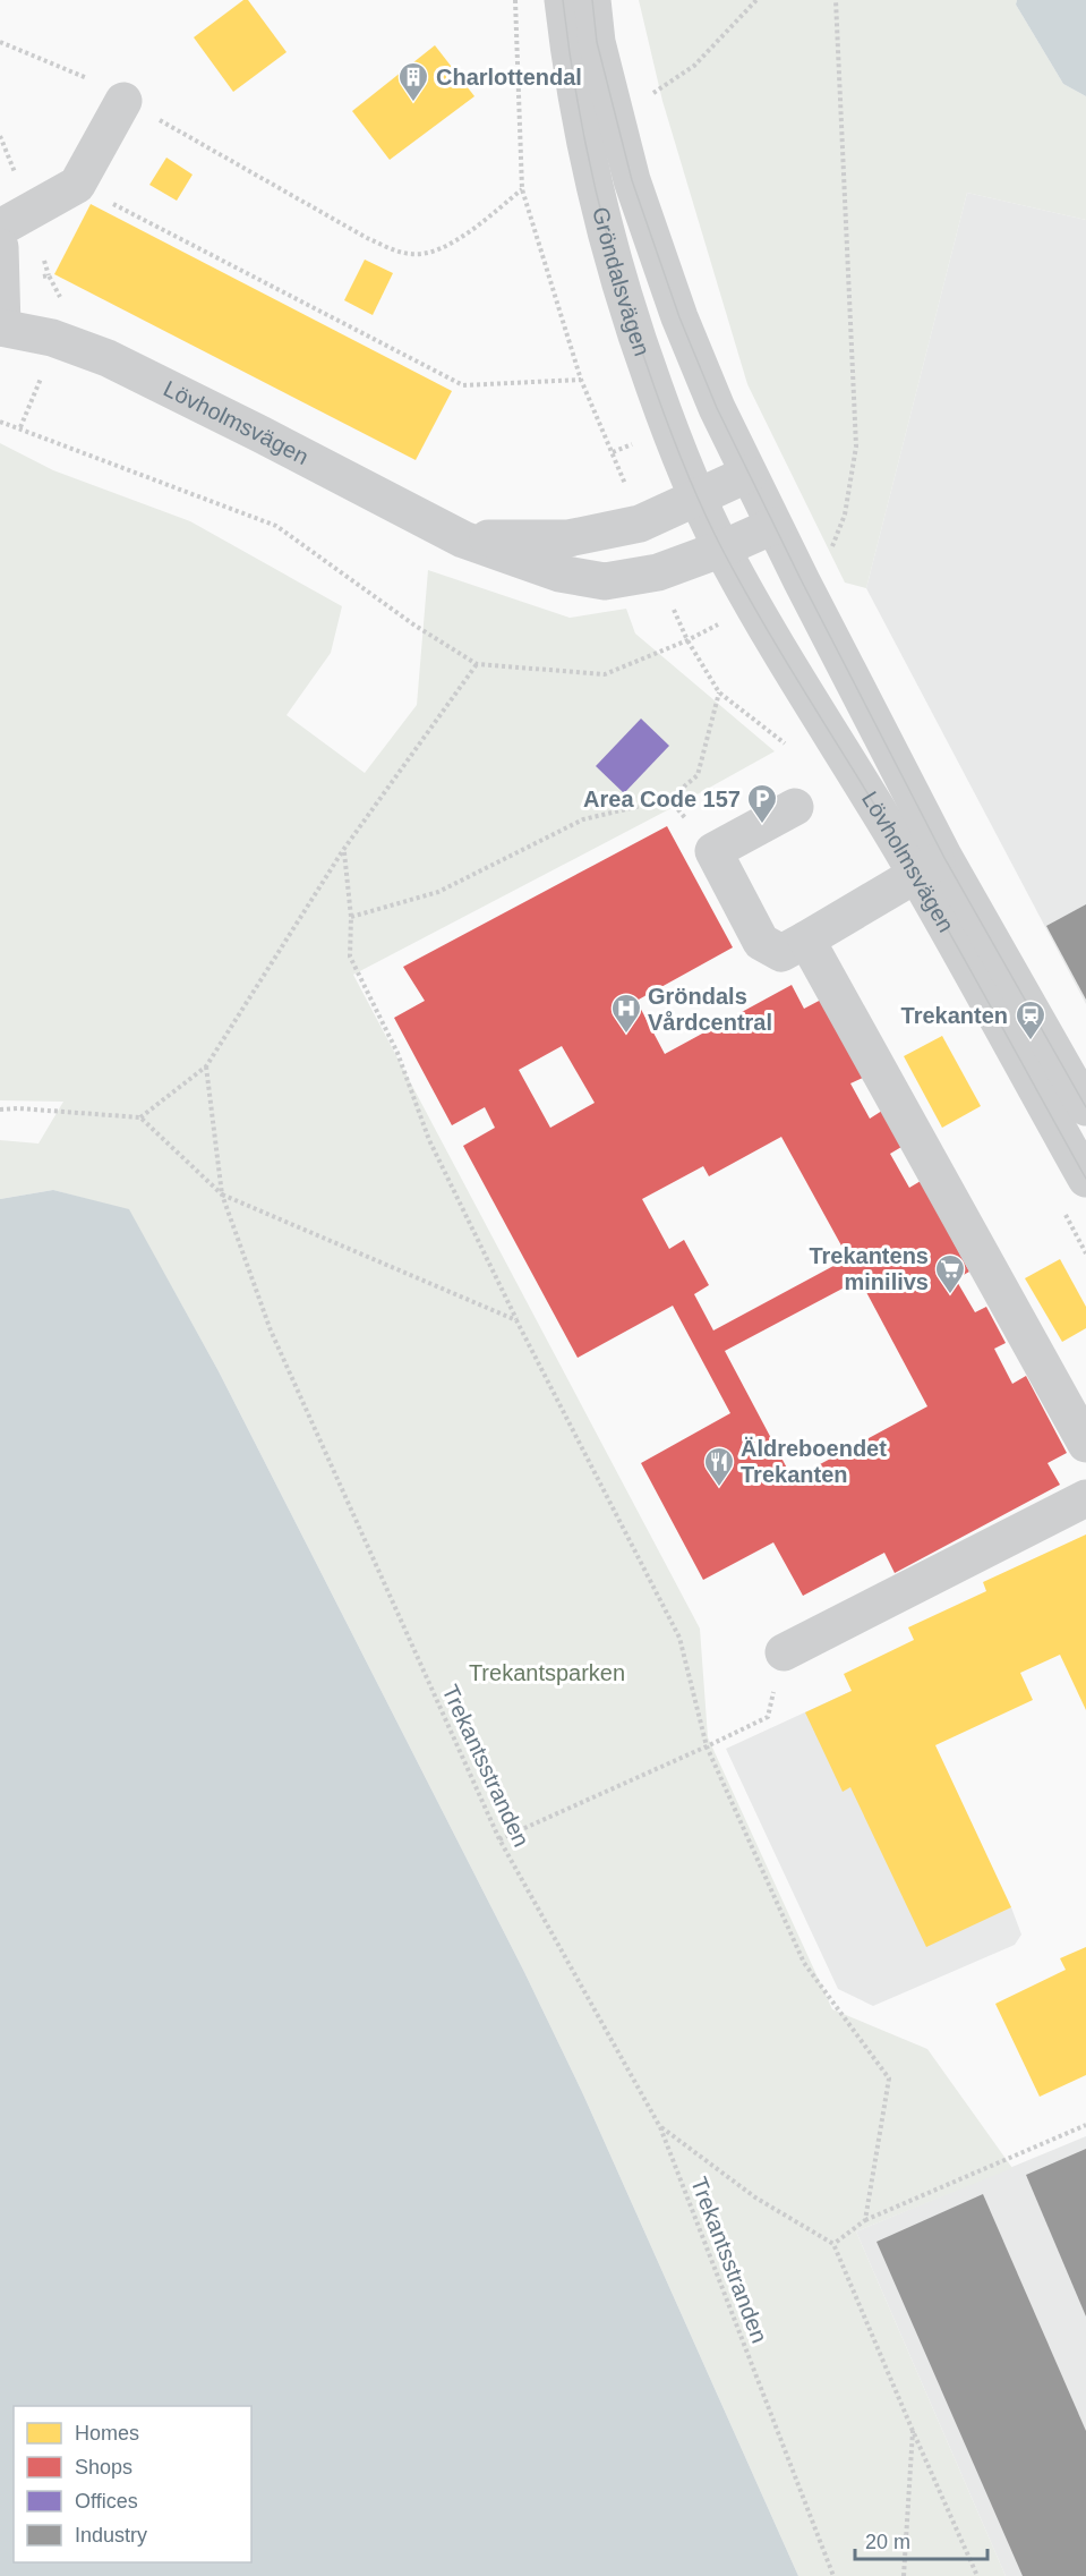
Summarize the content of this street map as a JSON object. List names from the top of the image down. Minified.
{"streets":{"street":["Gröndalsvägen","Lövholmsvägen"],"path":["Trekantsstranden"]},"crossings":[["Gröndalsvägen","Lövholmsvägen"]],"parks":["Trekantsparken"],"places":{"building":["Charlottendal"],"parking":["Area Code 157"],"hospital":["Gröndals Vårdcentral"],"station":["Trekanten"],"supermarket":["Trekantens minilivs"],"restaurant":["Äldreboendet Trekanten"]},"legend":["Homes","Shops","Offices","Industry"],"scale_bar":"20 m"}
